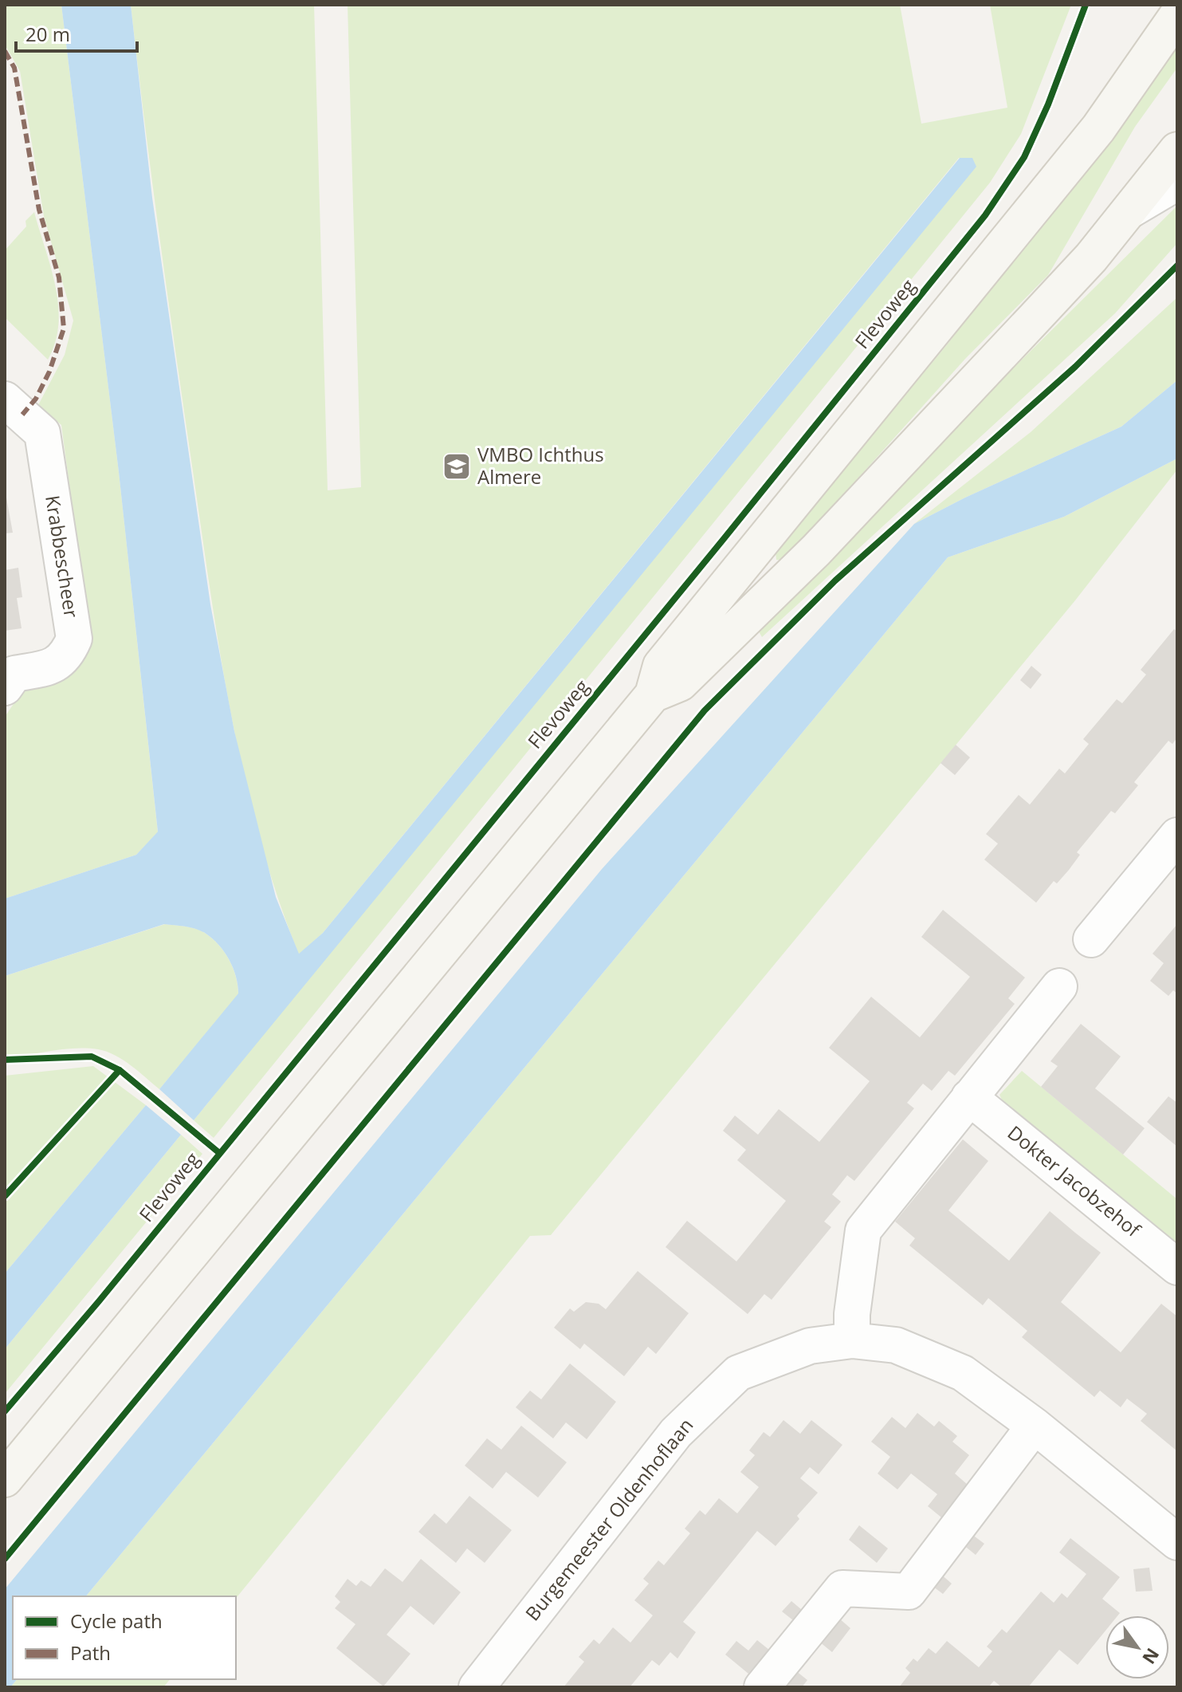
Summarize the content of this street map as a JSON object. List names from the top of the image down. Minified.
{"streets":{"street":["Krabbescheer","Dokter Jacobzehof","Burgemeester Oldenhoflaan"],"cycle path":["Flevoweg"]},"places":{"school or university":["VMBO Ichthus Almere"]},"legend":["Cycle path","Path"],"scale_bar":"20 m","north":"bottom right"}
